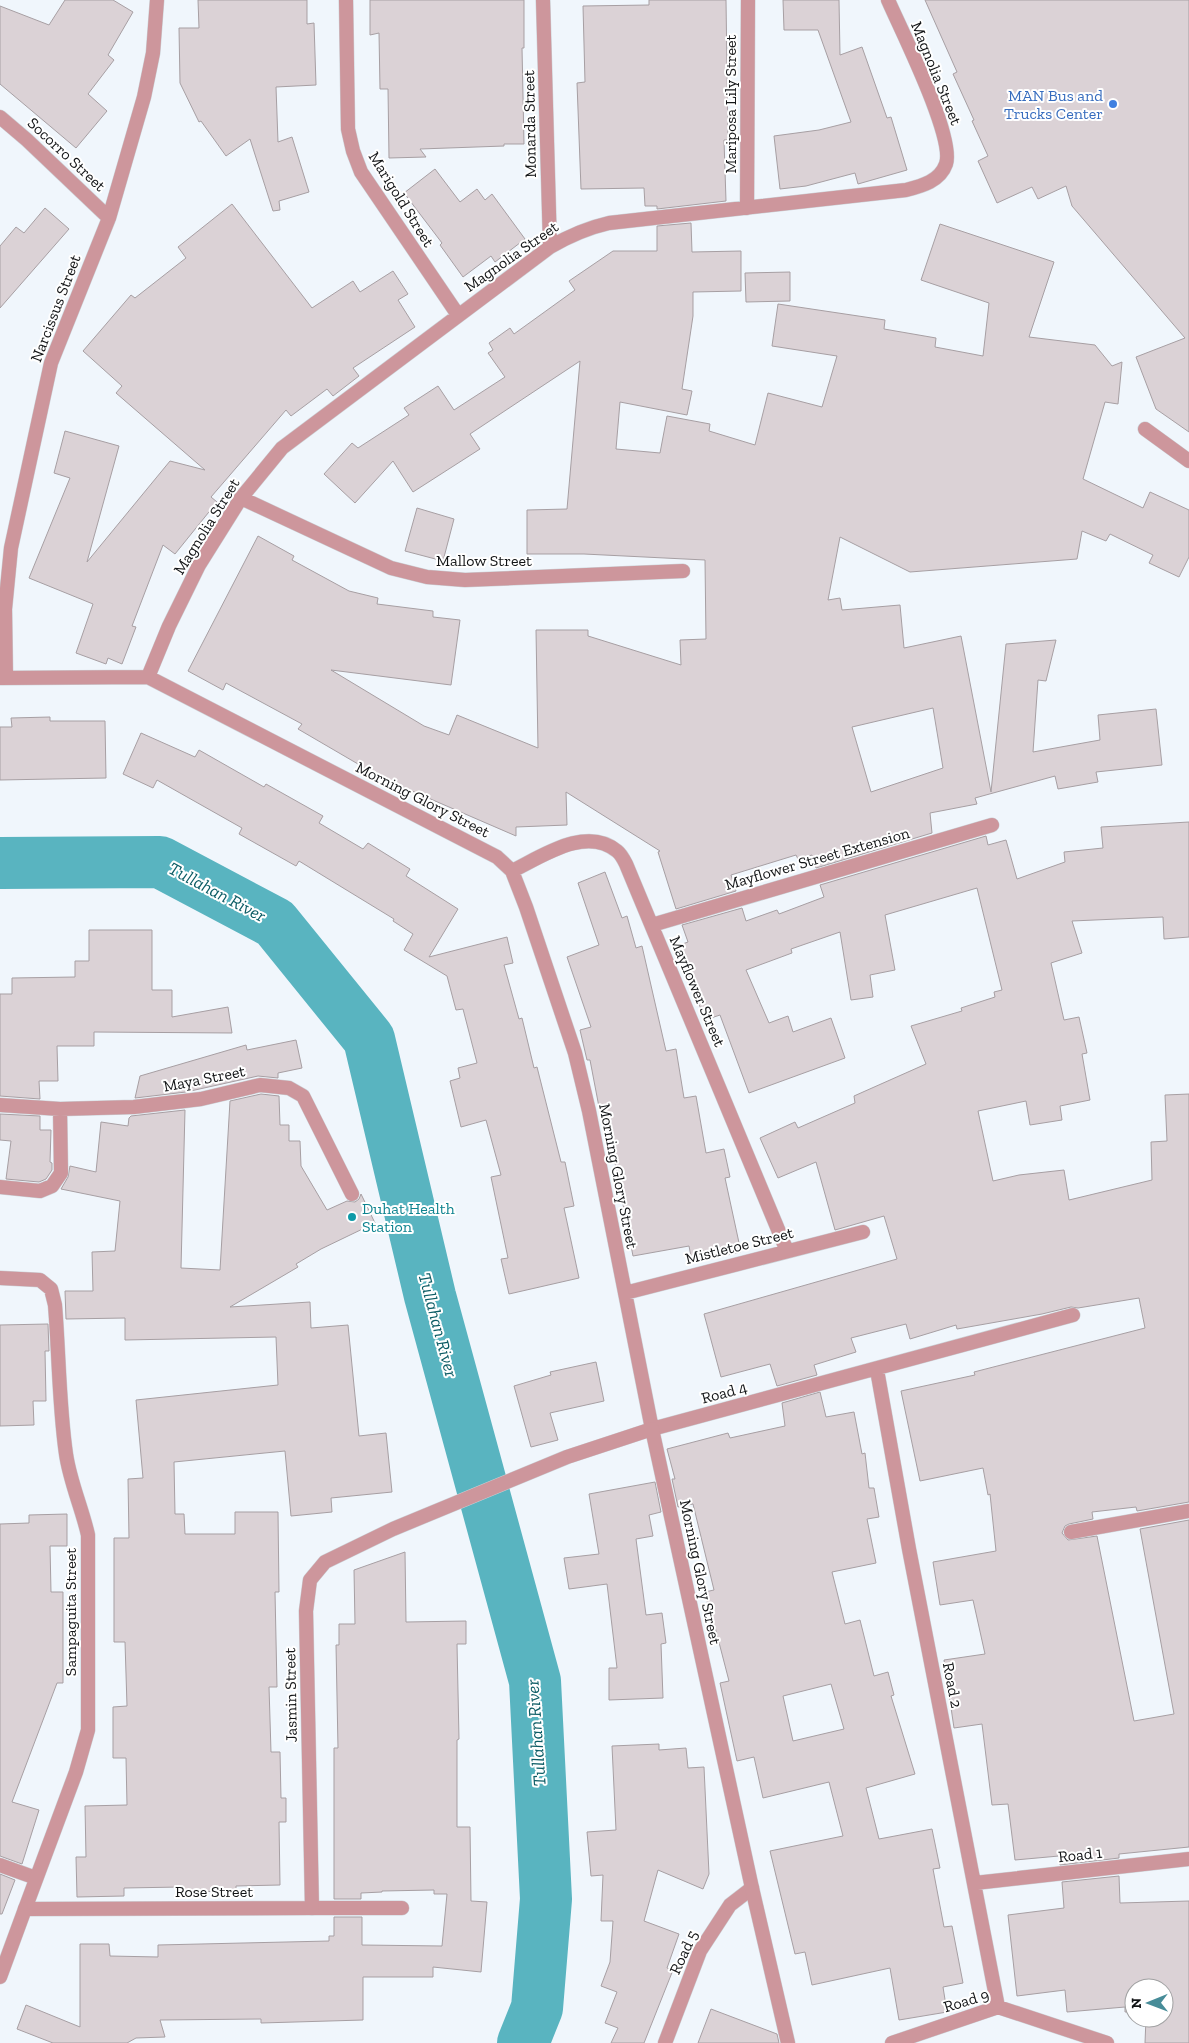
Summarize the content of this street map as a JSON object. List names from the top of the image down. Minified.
{"streets":{"street":["Magnolia Street","Mariposa Lily Street","Monarda Street","Socorro Street","Marigold Street","Narcissus Street","Mallow Street","Morning Glory Street","Mayflower Street Extension","Mayflower Street","Maya Street","Mistletoe Street","Road 4","Sampaguita Street","Road 2","Jasmin Street","Road 1","Rose Street","Road 5","Road 9"]},"crossings":[["Magnolia Street","Mariposa Lily Street"],["Magnolia Street","Monarda Street"],["Magnolia Street","Marigold Street"],["Magnolia Street","Mallow Street"],["Magnolia Street","Morning Glory Street"],["Socorro Street","Narcissus Street"],["Narcissus Street","Morning Glory Street"],["Morning Glory Street","Mayflower Street"],["Morning Glory Street","Mistletoe Street"],["Morning Glory Street","Road 4"],["Morning Glory Street","Road 5"],["Mayflower Street Extension","Mayflower Street"],["Mayflower Street","Mistletoe Street"],["Road 4","Road 2"],["Road 4","Jasmin Street"],["Sampaguita Street","Rose Street"],["Road 2","Road 1"],["Road 2","Road 9"],["Jasmin Street","Rose Street"]],"water":["Tullahan River"],"places":["MAN Bus and Trucks Center","Duhat Health Station"],"north":"left"}
